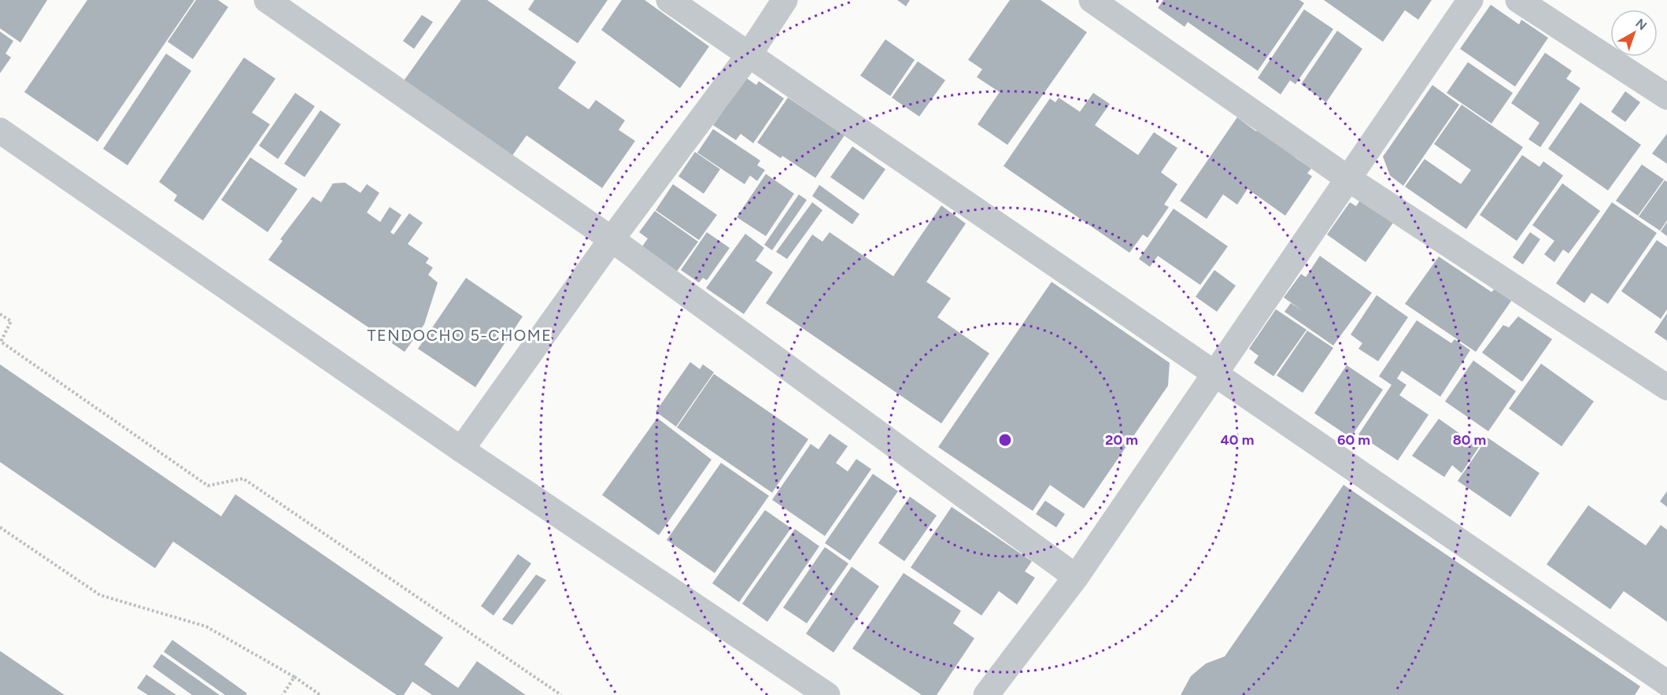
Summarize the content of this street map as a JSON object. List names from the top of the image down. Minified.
{"districts":["TENDOCHO 5-CHOME"],"north":"top right","rings":["20 m","40 m","60 m","80 m"]}
